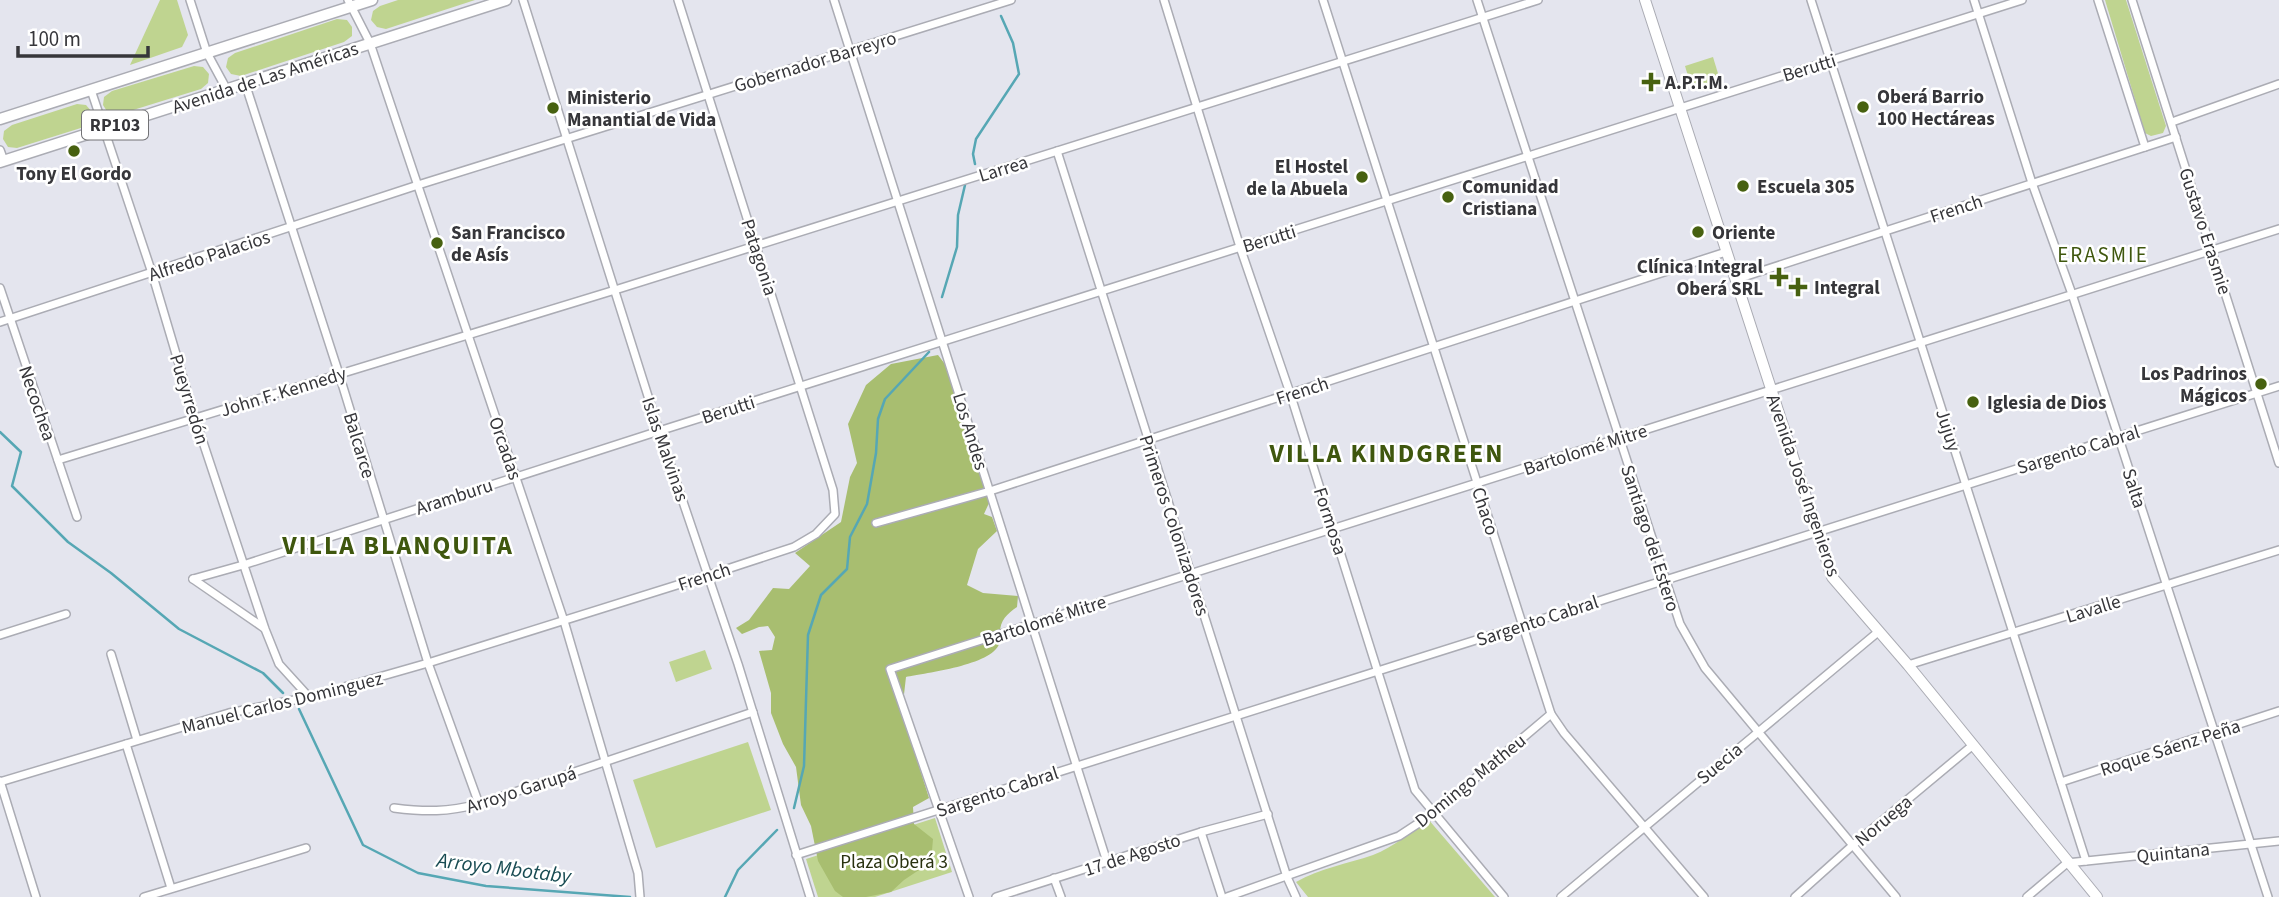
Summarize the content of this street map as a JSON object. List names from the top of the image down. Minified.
{"streets":{"main road":["Avenida de Las Américas","RP103","Avenida José Ingenieros"],"street":["Gobernador Barreyro","Berutti","Larrea","French","Gustavo Erasmie","Alfredo Palacios","Patagonia","John F. Kennedy","Pueyrredón","Necochea","Jujuy","Los Andes","Balcarce","Orcadas","Islas Malvinas","Bartolomé Mitre","Sargento Cabral","Salta","Aramburu","Chaco","Formosa","Primeros Colonizadores","Santiago del Estero","Lavalle","Manuel Carlos Dominguez","Roque Sáenz Peña","Suecia","Domingo Matheu","Arroyo Garupá","Noruega","Quintana","17 de Agosto"]},"crossings":[["Gobernador Barreyro","Alfredo Palacios"],["Gobernador Barreyro","Patagonia"],["Gobernador Barreyro","Los Andes"],["Gobernador Barreyro","Orcadas"],["Gobernador Barreyro","Islas Malvinas"],["Berutti","Patagonia"],["Berutti","Jujuy"],["Berutti","Los Andes"],["Berutti","Orcadas"],["Berutti","Islas Malvinas"],["Berutti","Avenida José Ingenieros"],["Berutti","Salta"],["Berutti","Aramburu"],["Berutti","Chaco"],["Berutti","Formosa"],["Berutti","Primeros Colonizadores"],["Berutti","Santiago del Estero"],["Avenida de Las Américas","RP103"],["Avenida de Las Américas","Pueyrredón"],["Avenida de Las Américas","Balcarce"],["Avenida de Las Américas","Orcadas"],["RP103","Pueyrredón"],["RP103","Orcadas"],["Larrea","Patagonia"],["Larrea","John F. Kennedy"],["Larrea","Los Andes"],["Larrea","Orcadas"],["Larrea","Islas Malvinas"],["Larrea","Chaco"],["Larrea","Formosa"],["Larrea","Primeros Colonizadores"],["Larrea","Santiago del Estero"],["French","Gustavo Erasmie"],["French","Patagonia"],["French","Jujuy"],["French","Los Andes"],["French","Orcadas"],["French","Islas Malvinas"],["French","Avenida José Ingenieros"],["French","Salta"],["French","Chaco"],["French","Formosa"],["French","Primeros Colonizadores"],["French","Santiago del Estero"],["French","Manuel Carlos Dominguez"],["Gustavo Erasmie","Bartolomé Mitre"],["Gustavo Erasmie","Sargento Cabral"],["Alfredo Palacios","Pueyrredón"],["Alfredo Palacios","Necochea"],["Alfredo Palacios","Balcarce"],["Alfredo Palacios","Orcadas"],["John F. Kennedy","Pueyrredón"],["John F. Kennedy","Necochea"],["John F. Kennedy","Balcarce"],["John F. Kennedy","Orcadas"],["Pueyrredón","Aramburu"],["Pueyrredón","Manuel Carlos Dominguez"],["Jujuy","Bartolomé Mitre"],["Jujuy","Sargento Cabral"],["Jujuy","Lavalle"],["Jujuy","Roque Sáenz Peña"],["Jujuy","Quintana"],["Los Andes","Bartolomé Mitre"],["Los Andes","Sargento Cabral"],["Los Andes","17 de Agosto"],["Balcarce","Aramburu"],["Balcarce","Manuel Carlos Dominguez"],["Balcarce","Arroyo Garupá"],["Orcadas","Aramburu"],["Orcadas","Manuel Carlos Dominguez"],["Orcadas","Arroyo Garupá"],["Islas Malvinas","Sargento Cabral"],["Bartolomé Mitre","Sargento Cabral"],["Bartolomé Mitre","Avenida José Ingenieros"],["Bartolomé Mitre","Salta"],["Bartolomé Mitre","Chaco"],["Bartolomé Mitre","Formosa"],["Bartolomé Mitre","Primeros Colonizadores"],["Bartolomé Mitre","Santiago del Estero"],["Sargento Cabral","Avenida José Ingenieros"],["Sargento Cabral","Salta"],["Sargento Cabral","Chaco"],["Sargento Cabral","Formosa"],["Sargento Cabral","Primeros Colonizadores"],["Sargento Cabral","Santiago del Estero"],["Avenida José Ingenieros","Lavalle"],["Avenida José Ingenieros","Suecia"],["Avenida José Ingenieros","Noruega"],["Avenida José Ingenieros","Quintana"],["Salta","Lavalle"],["Salta","Roque Sáenz Peña"],["Salta","Quintana"],["Chaco","Suecia"],["Chaco","Domingo Matheu"],["Formosa","Domingo Matheu"],["Primeros Colonizadores","Domingo Matheu"],["Primeros Colonizadores","17 de Agosto"],["Santiago del Estero","Suecia"],["Santiago del Estero","Noruega"]],"districts":["ERASMIE","VILLA KINDGREEN","VILLA BLANQUITA"],"water":["Arroyo Mbotaby"],"parks":["Plaza Oberá 3"],"places":{"health":["A.P.T.M.","Clínica Integral Oberá SRL","Integral"],"other":["Oberá Barrio 100 Hectáreas","Ministerio Manantial de Vida","Tony El Gordo","El Hostel de la Abuela","Escuela 305","Comunidad Cristiana","Oriente","San Francisco de Asís","Los Padrinos Mágicos","Iglesia de Dios"]},"scale_bar":"100 m"}
